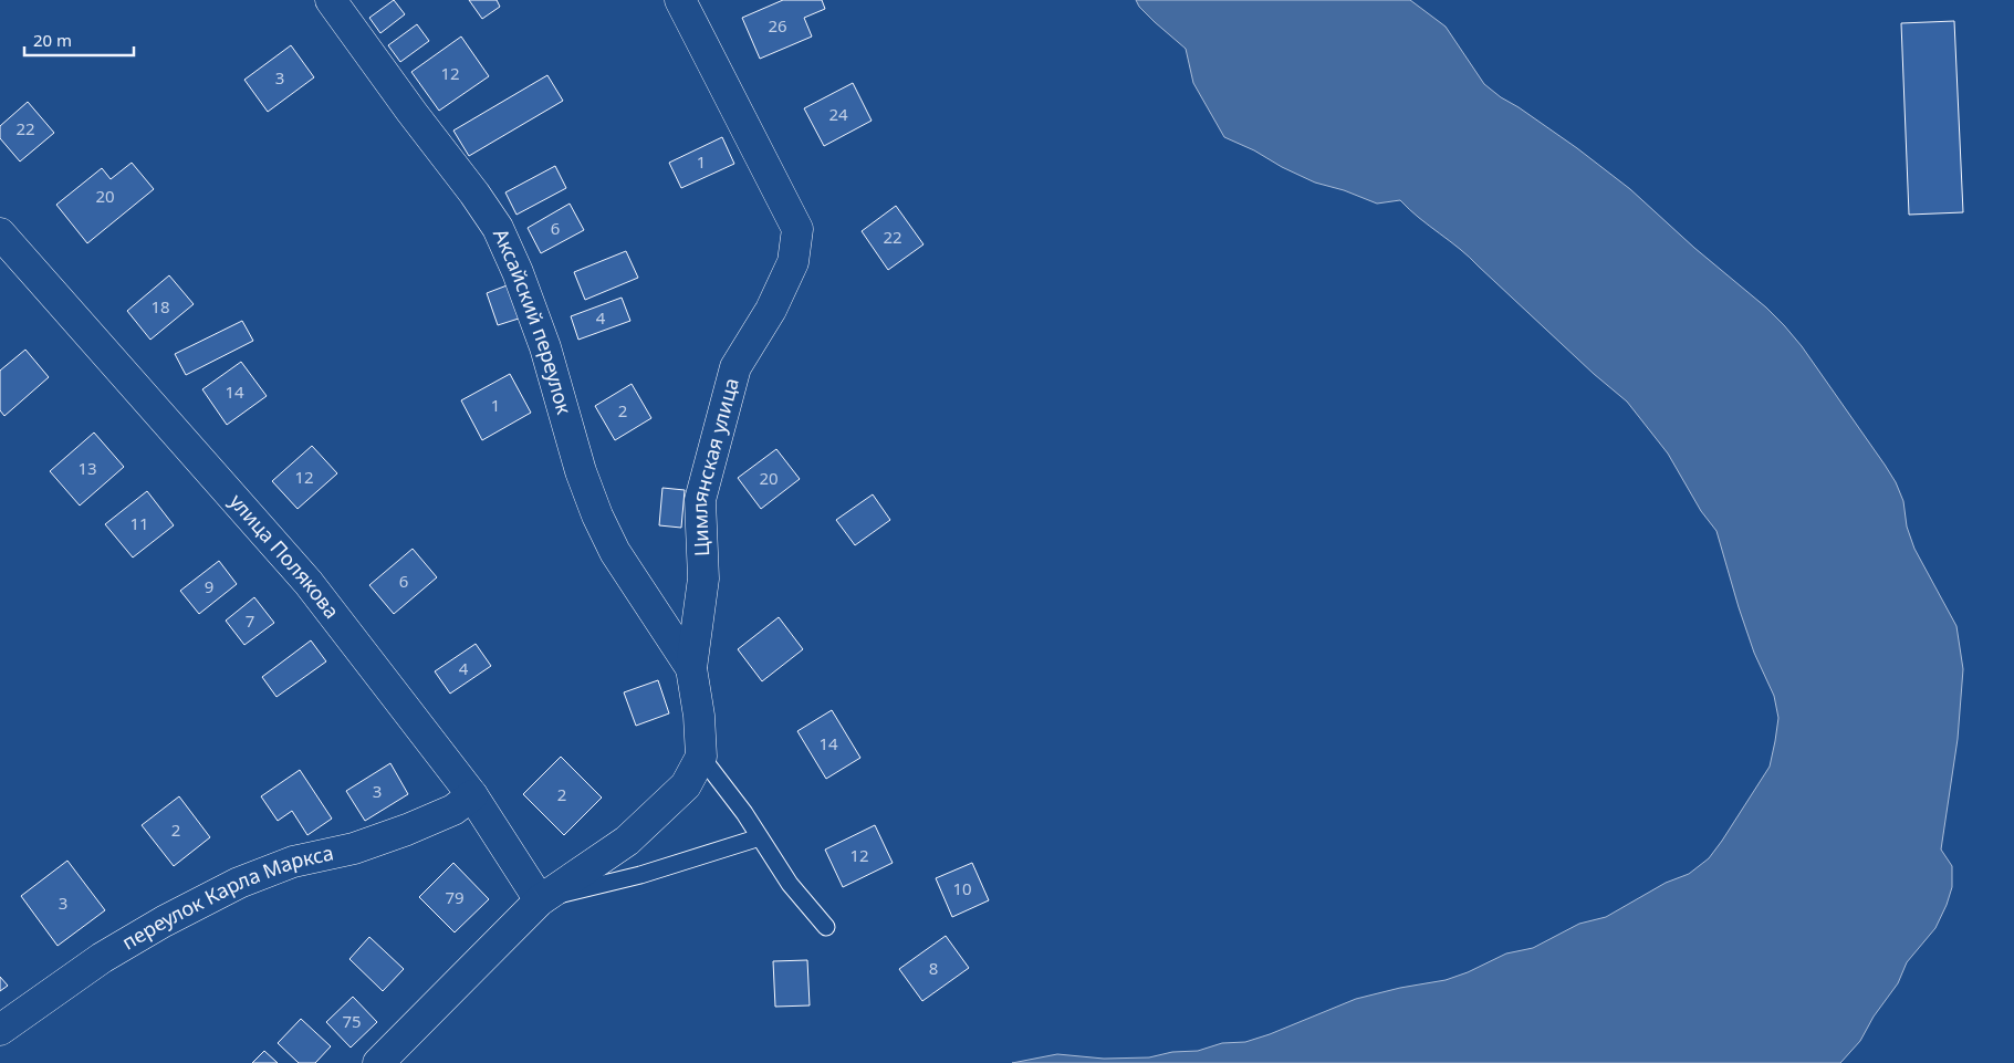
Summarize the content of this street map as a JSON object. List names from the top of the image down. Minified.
{"streets":{"street":["Аксайский переулок","Цимлянская улица","улица Полякова","переулок Карла Маркса"]},"crossings":[["Аксайский переулок","Цимлянская улица"],["улица Полякова","переулок Карла Маркса"]],"house_numbers":["26","12","3","24","22","1","20","6","22","18","4","14","1","2","13","12","20","11","6","9","7","4","14","3","2","2","12","10","79","3","8","75"],"scale_bar":"20 m"}
